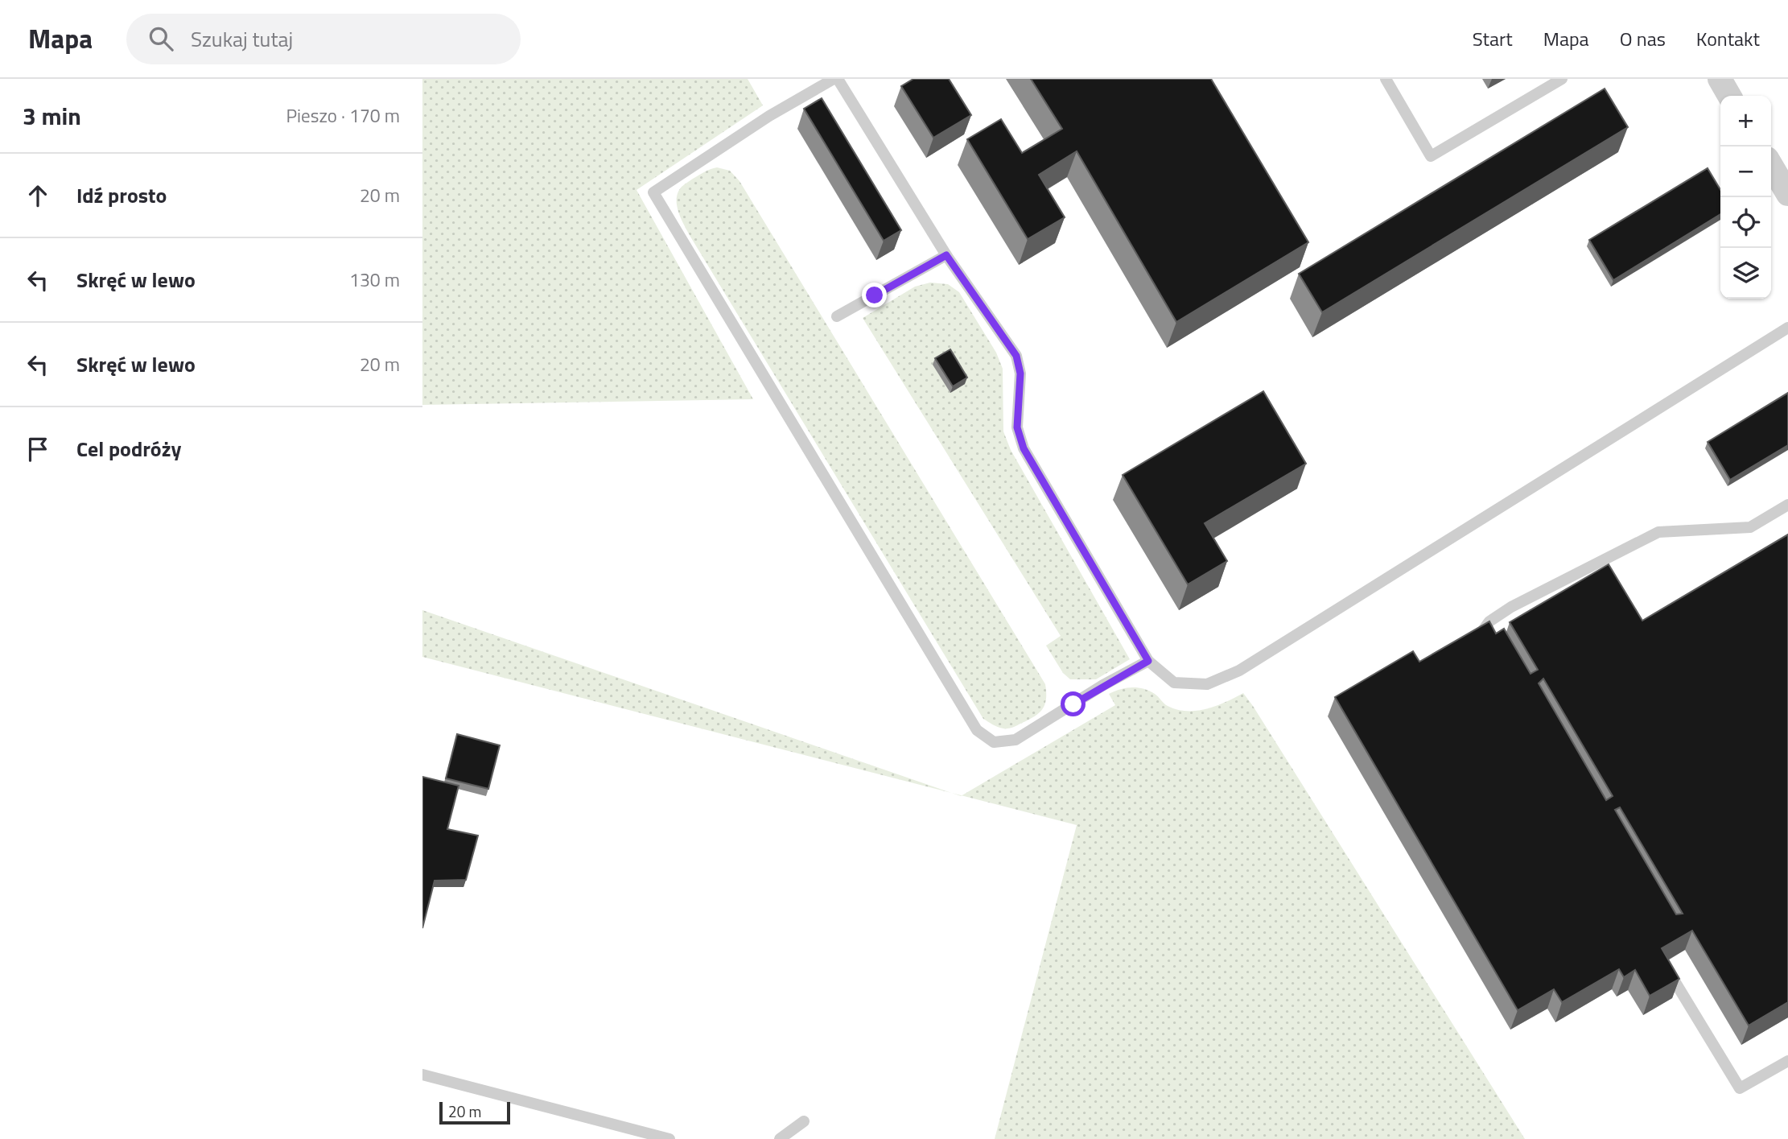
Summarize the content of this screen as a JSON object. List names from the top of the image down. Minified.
{"scale_bar":"20 m","page":{"header":"Mapa","search":"Szukaj tutaj","nav":["Start","Mapa","O nas","Kontakt"],"heading":["3 min","Pieszo · 170 m"],"map_buttons":["+","−"],"list":[["Idź prosto","20 m"],["Skręć w lewo","130 m"],["Skręć w lewo","20 m"],"Cel podróży"],"scale":"20 m"}}
